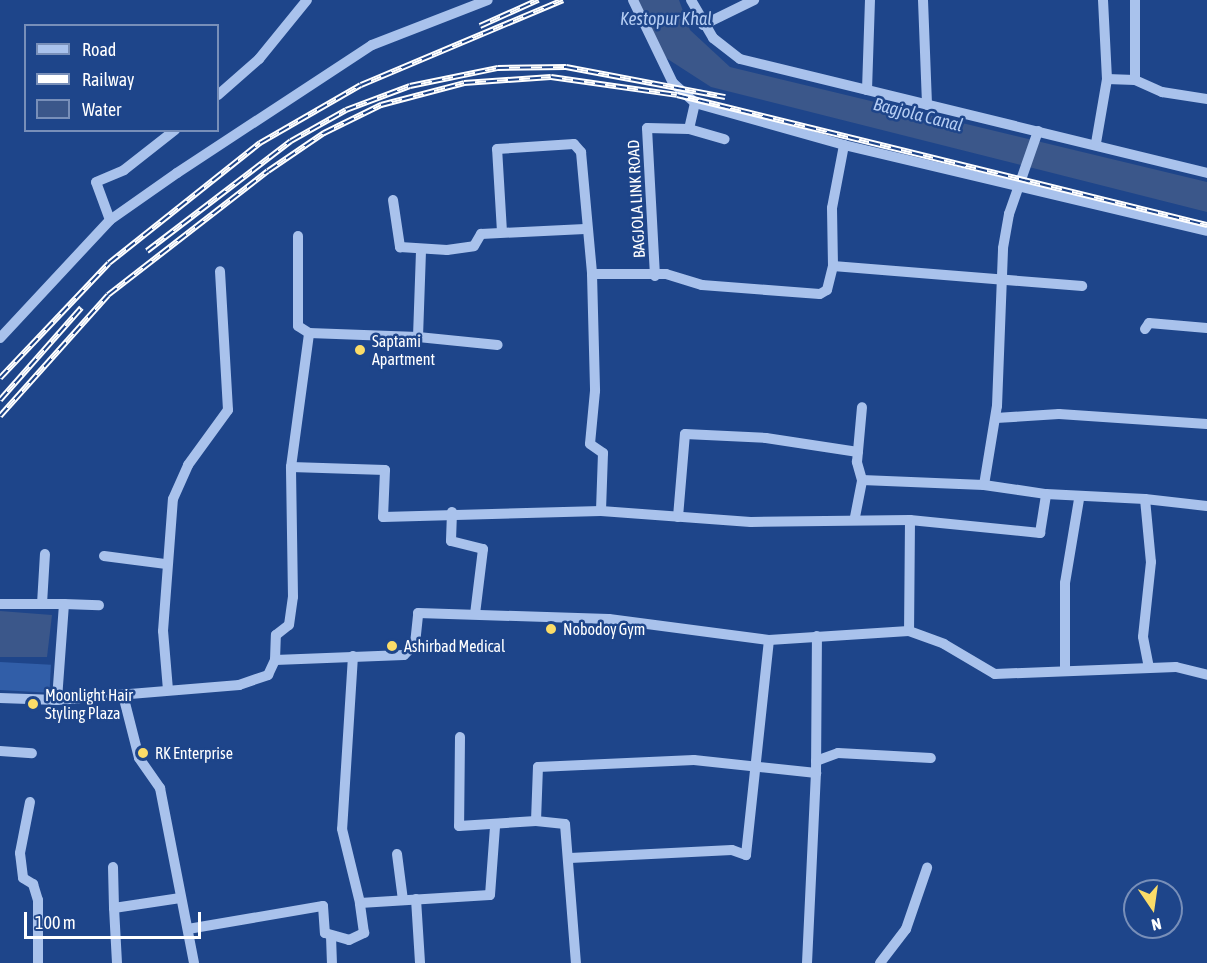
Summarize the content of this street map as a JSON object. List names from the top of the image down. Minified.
{"streets":{"street":["BAGJOLA LINK ROAD"]},"water":["Kestopur Khal","Bagjola Canal"],"places":["Saptami Apartment","Nobodoy Gym","Ashirbad Medical","Moonlight Hair Styling Plaza","RK Enterprise"],"legend":["Road","Railway","Water"],"scale_bar":"100 m","north":"bottom"}
